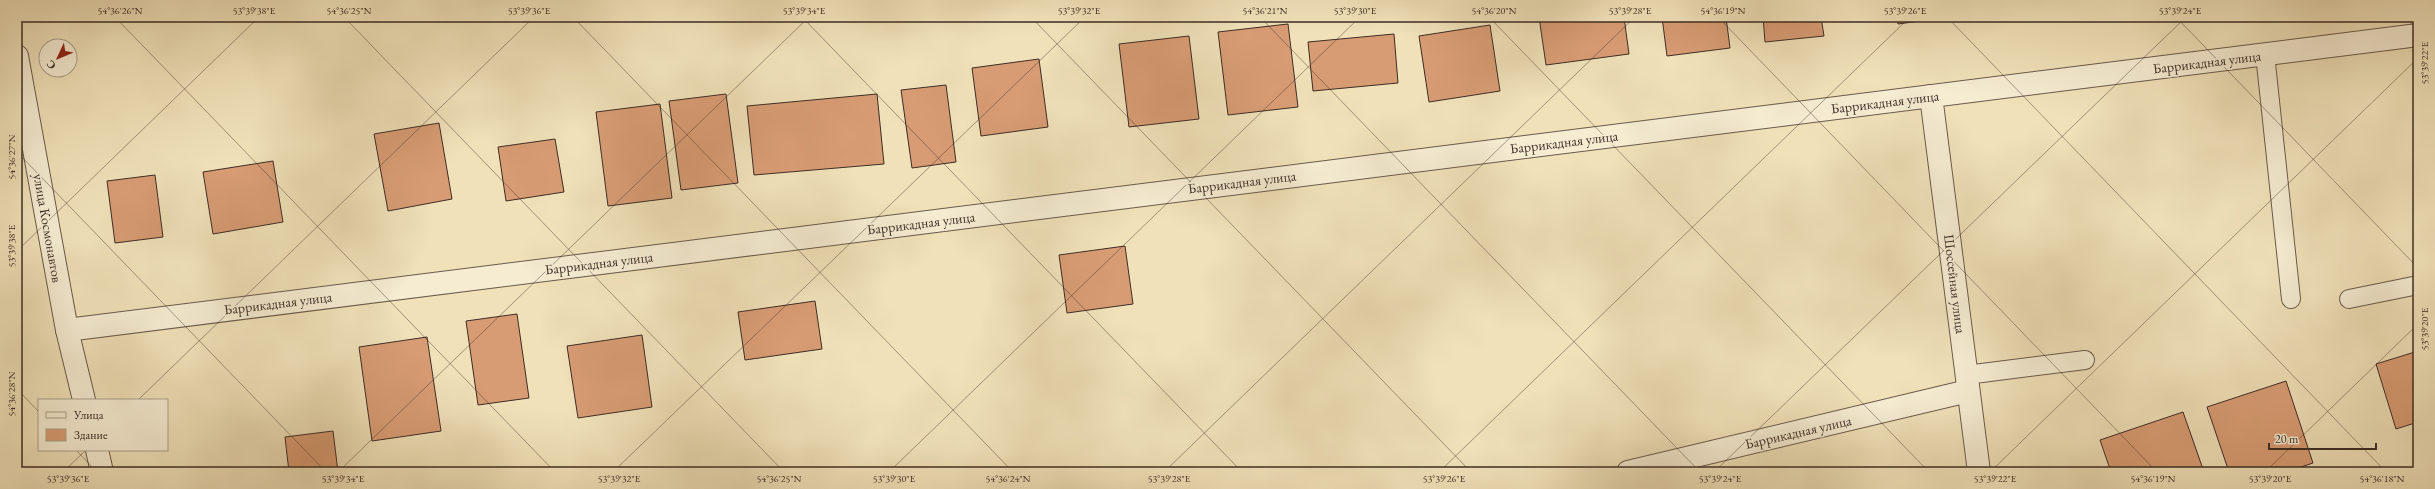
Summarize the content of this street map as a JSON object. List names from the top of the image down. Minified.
{"streets":{"street":["Баррикадная улица","улица Космонавтов","Шоссейная улица"]},"crossings":[["Баррикадная улица","улица Космонавтов"],["Баррикадная улица","Шоссейная улица"]],"legend":["Улица","Здание"],"scale_bar":"20 m","north":"bottom left","coordinates":["54°36'26\"N","53°39'38\"E","54°36'25\"N","53°39'36\"E","53°39'34\"E","53°39'32\"E","54°36'21\"N","53°39'30\"E","54°36'20\"N","53°39'28\"E","54°36'19\"N","53°39'26\"E","53°39'24\"E","53°39'22\"E","54°36'27\"N","53°39'20\"E","54°36'28\"N","54°36'24\"N","54°36'18\"N"]}
